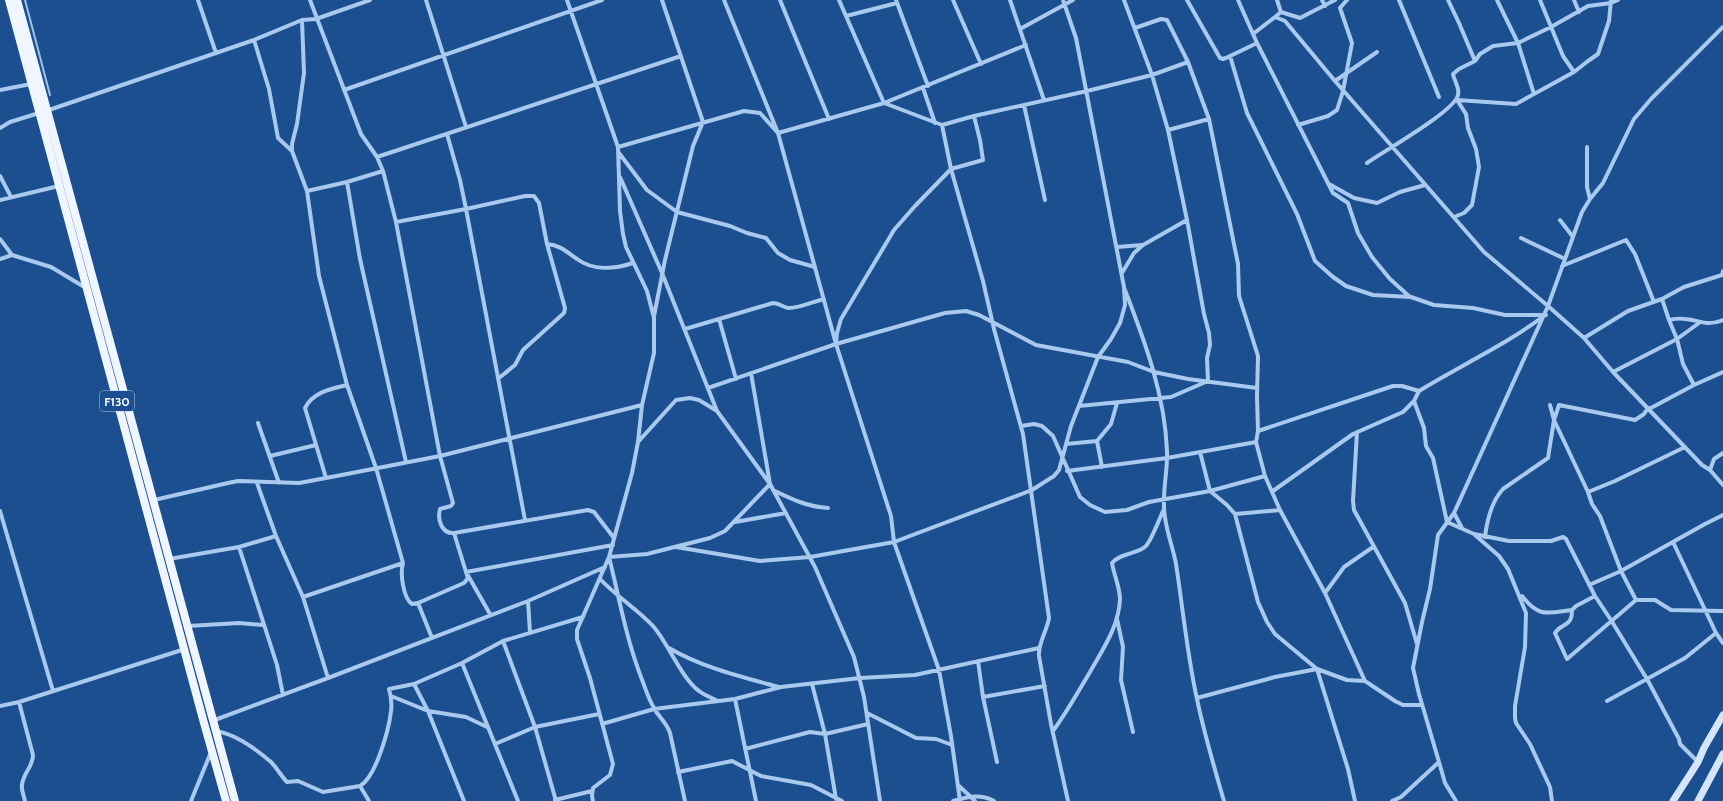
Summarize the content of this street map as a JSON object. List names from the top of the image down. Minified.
{"streets":{"main road":["F130"]}}
